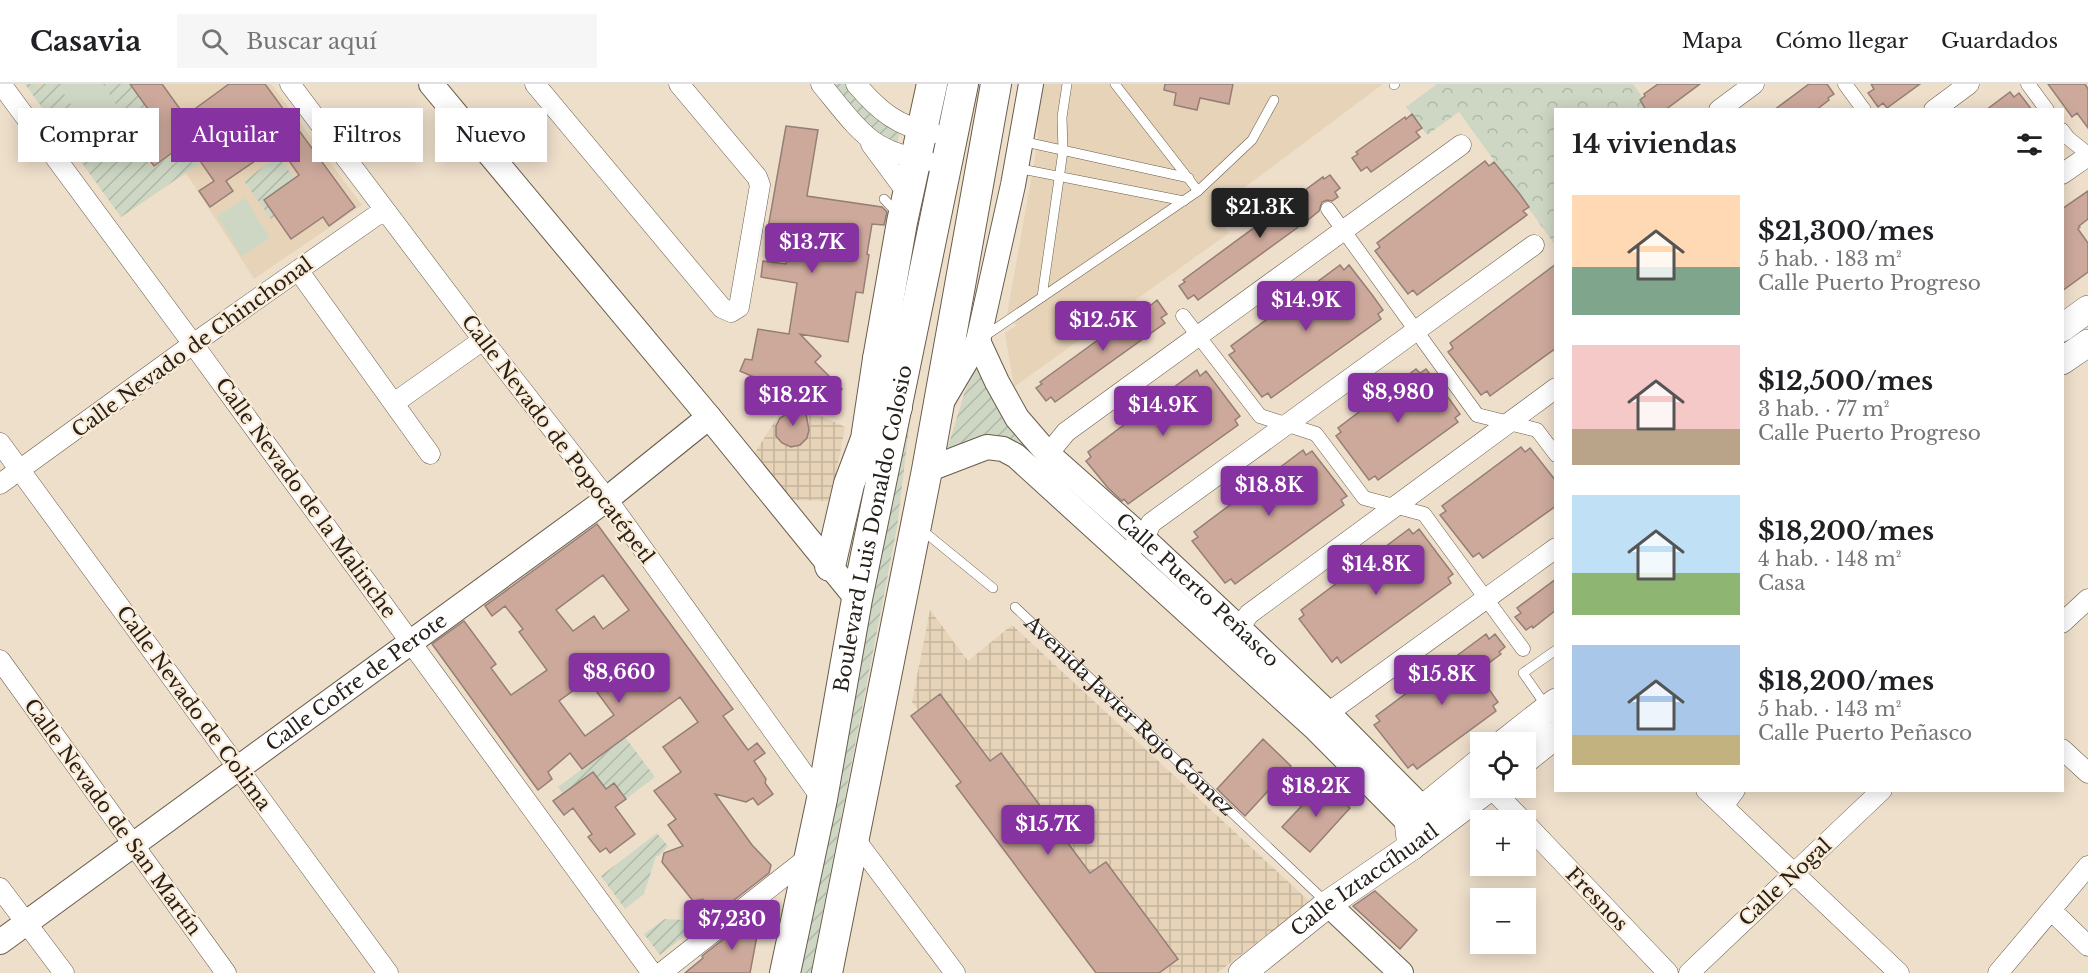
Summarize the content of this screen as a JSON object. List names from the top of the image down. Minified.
{"streets":{"main road":["Boulevard Luis Donaldo Colosio","Calle Iztaccíhuatl"],"street":["Calle Nevado de Chinchonal","Calle Nevado de Popocatépetl","Calle Nevado de la Malinche","Calle Puerto Peñasco","Calle Cofre de Perote","Calle Nevado de Colima","Avenida Javier Rojo Gómez","Calle Nevado de San Martín","Calle Nogal","Fresnos"]},"crossings":[["Calle Nevado de Chinchonal","Calle Nevado de Popocatépetl"],["Calle Nevado de Chinchonal","Calle Nevado de la Malinche"],["Calle Nevado de Chinchonal","Calle Nevado de Colima"],["Calle Nevado de Popocatépetl","Boulevard Luis Donaldo Colosio"],["Calle Nevado de Popocatépetl","Calle Cofre de Perote"],["Calle Nevado de la Malinche","Calle Cofre de Perote"],["Boulevard Luis Donaldo Colosio","Calle Puerto Peñasco"],["Calle Puerto Peñasco","Calle Iztaccíhuatl"],["Calle Cofre de Perote","Calle Nevado de Colima"],["Calle Cofre de Perote","Calle Nevado de San Martín"],["Avenida Javier Rojo Gómez","Calle Iztaccíhuatl"]],"page":{"header":"Casavia","search":"Buscar aquí","nav":["Mapa","Cómo llegar","Guardados"],"chip":["Comprar","Alquilar","Filtros","Nuevo"],"heading":"14 viviendas","list":[{"name":"$21,300/mes","note":"5 hab. · 183 m² · Calle Puerto Progreso"},{"name":"$12,500/mes","note":"3 hab. · 77 m² · Calle Puerto Progreso"},{"name":"$18,200/mes","note":"4 hab. · 148 m² · Casa"},{"name":"$18,200/mes","note":"5 hab. · 143 m² · Calle Puerto Peñasco"}],"price":["$21.3K","$13.7K","$14.9K","$12.5K","$8,980","$18.2K","$14.9K","$18.8K","$14.8K","$8,660","$15.8K","$18.2K","$15.7K","$7,230"],"map_buttons":["+","−"]}}
